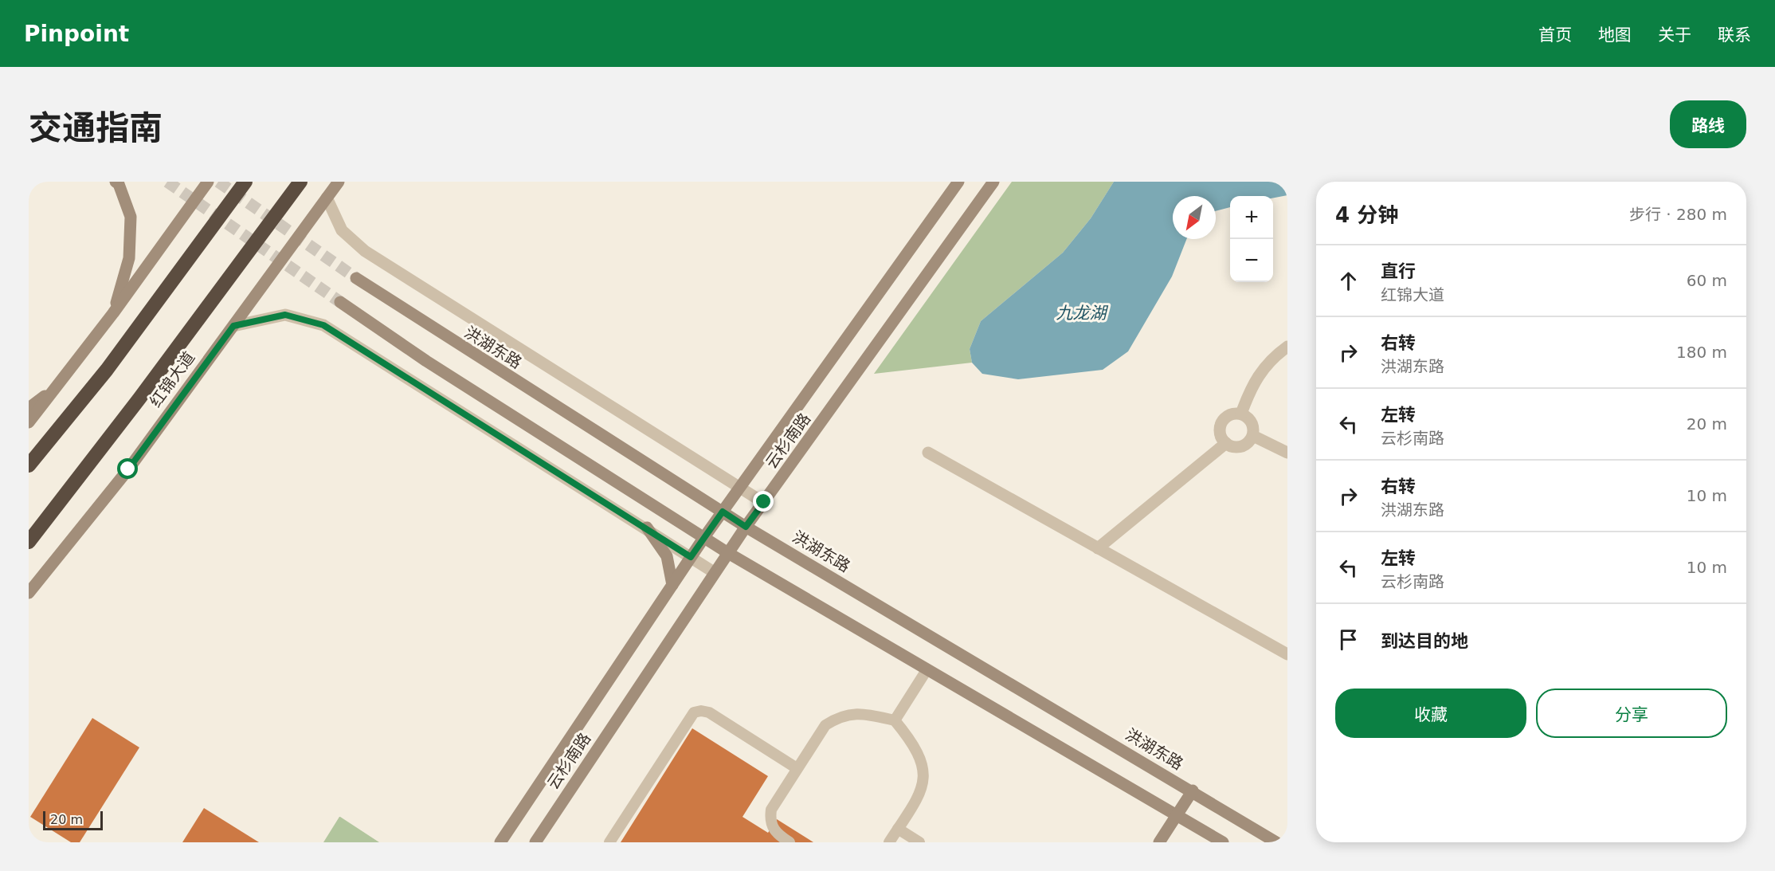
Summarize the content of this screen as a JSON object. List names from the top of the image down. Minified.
{"streets":{"highway":["红锦大道"],"main road":["洪湖东路","云杉南路"]},"crossings":[["洪湖东路","红锦大道"],["洪湖东路","云杉南路"]],"water":["九龙湖"],"scale_bar":"20 m","north":"bottom left","page":{"header":"Pinpoint","nav":["首页","地图","关于","联系"],"title":"交通指南","buttons":["路线",["收藏","分享"]],"heading":["4 分钟","步行 · 280 m"],"map_buttons":["+","−"],"list":[["直行","红锦大道","60 m"],["右转","洪湖东路","180 m"],["左转","云杉南路","20 m"],["右转","洪湖东路","10 m"],["左转","云杉南路","10 m"],"到达目的地"],"scale":"20 m"}}
